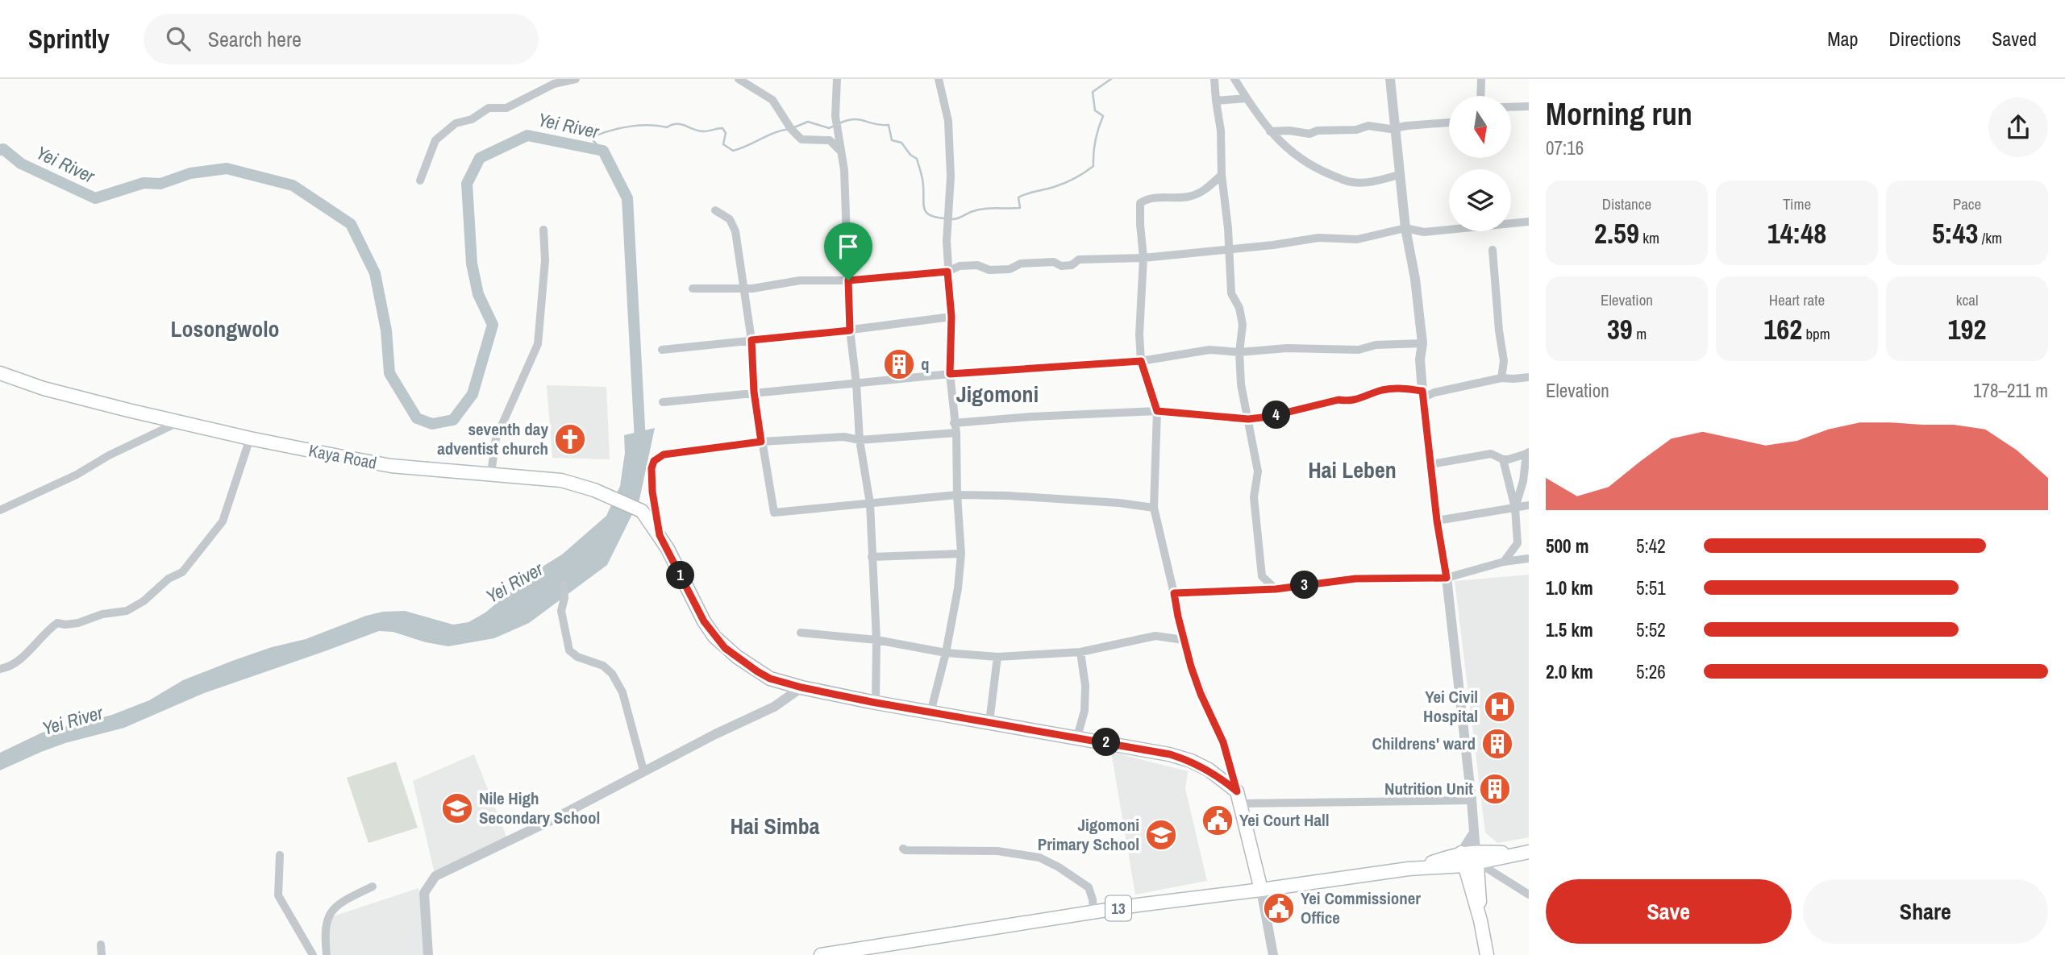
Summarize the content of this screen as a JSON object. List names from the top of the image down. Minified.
{"streets":{"main road":["Kaya Road","13"]},"districts":["Losongwolo","Jigomoni","Hai Leben","Hai Simba"],"water":["Yei River"],"places":{"building":["q","Childrens' ward","Nutrition Unit"],"church":["seventh day adventist church"],"hospital":["Yei Civil Hospital"],"school or university":["Nile High Secondary School","Jigomoni Primary School"],"public building":["Yei Court Hall","Yei Commissioner Office"]},"north":"bottom","page":{"header":"Sprintly","search":"Search here","nav":["Map","Directions","Saved"],"heading":["Morning run","07:16"],"stats":[["Distance","2.59 km"],["Time","14:48"],["Pace","5:43 /km"],["Elevation","39 m"],["Heart rate","162 bpm"],["kcal","192"]],"chart":["Elevation","178–211 m"],"pins":["4","1","3","2"],"list":[{"name":"500 m","note":"5:42"},{"name":"1.0 km","note":"5:51"},{"name":"1.5 km","note":"5:52"},{"name":"2.0 km","note":"5:26"}],"buttons":["Save","Share"]}}
